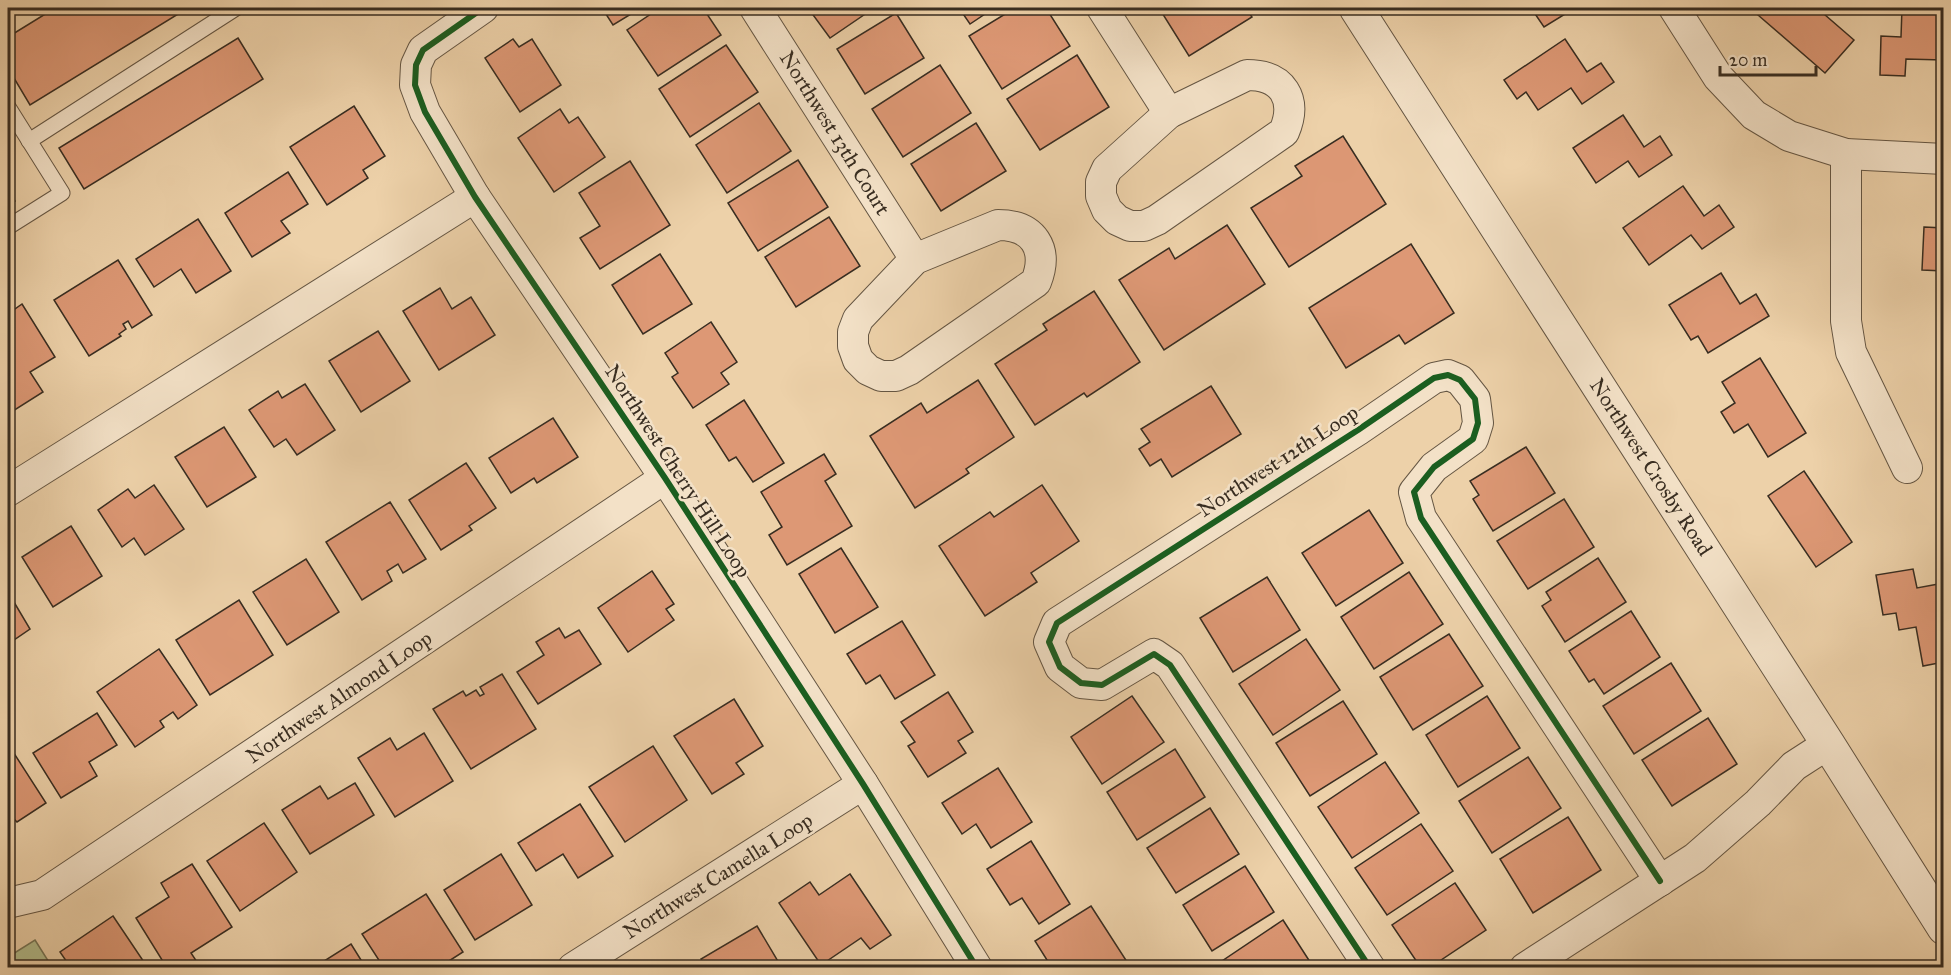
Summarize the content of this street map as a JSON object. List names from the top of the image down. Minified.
{"streets":{"street":["Northwest 13th Court","Northwest 12th Loop","Northwest Crosby Road","Northwest Cherry Hill Loop","Northwest Almond Loop","Northwest Camella Loop"]},"crossings":[["Northwest Cherry Hill Loop","Northwest Almond Loop"],["Northwest Cherry Hill Loop","Northwest Camella Loop"]],"scale_bar":"20 m"}
